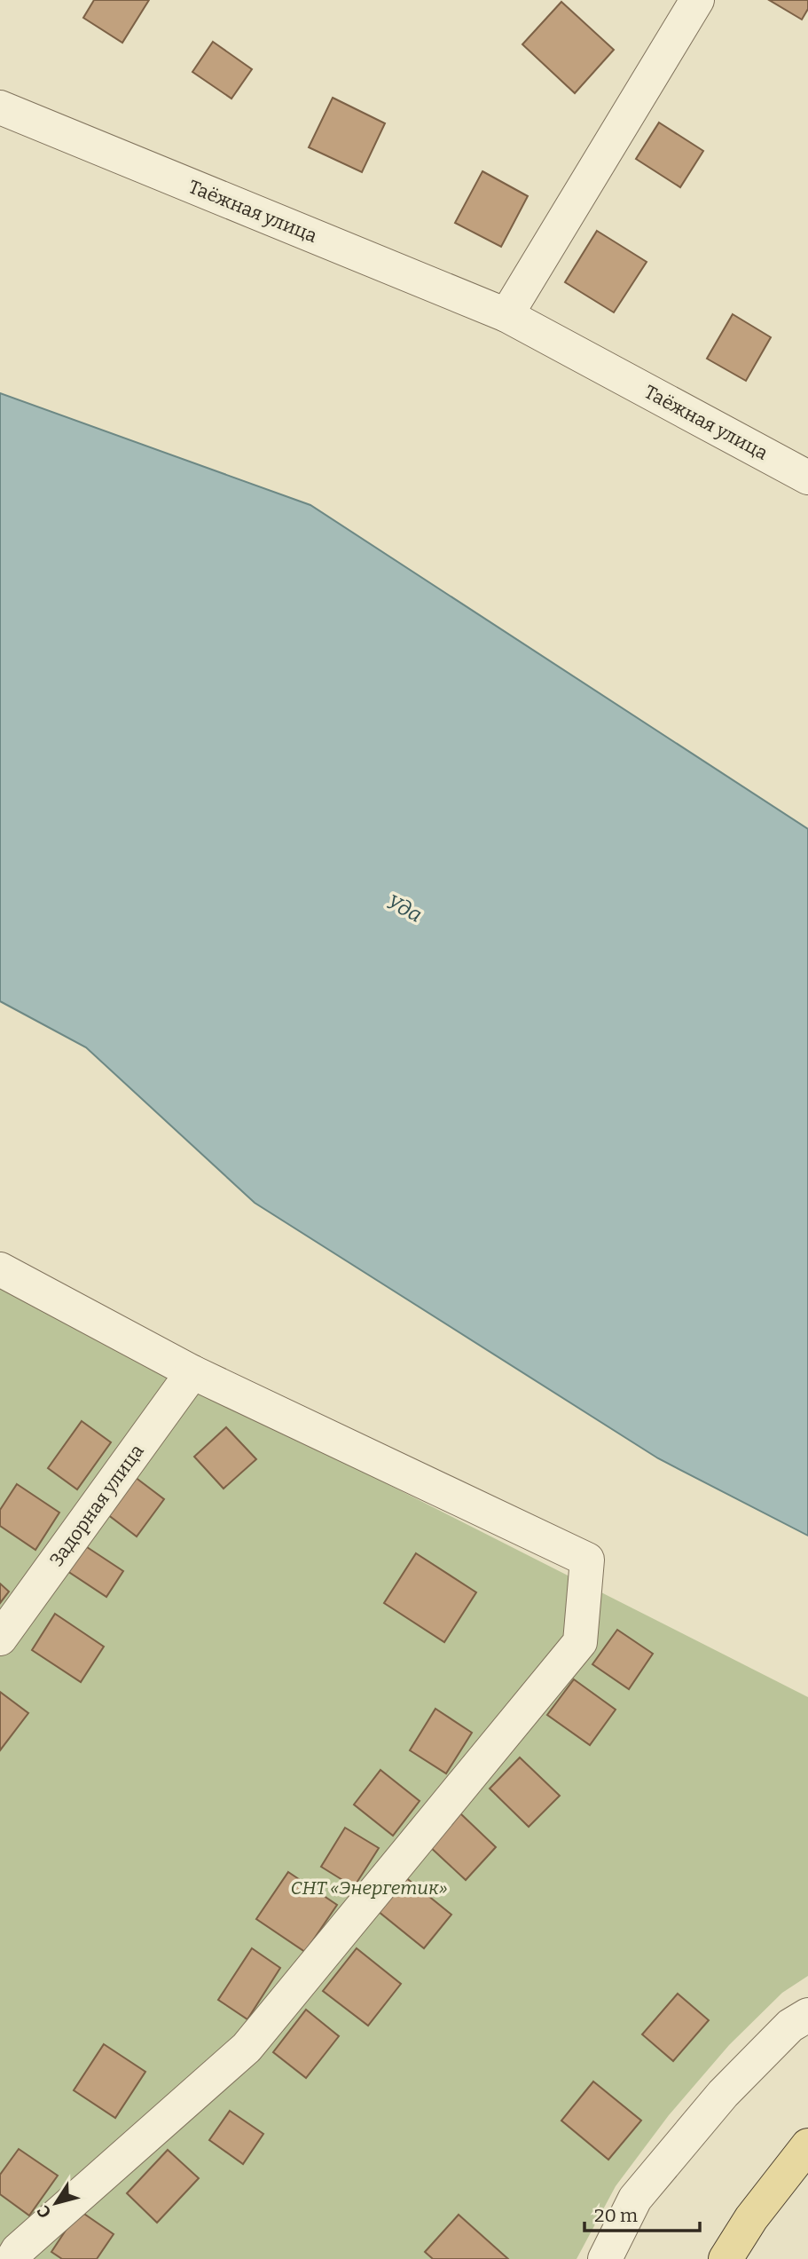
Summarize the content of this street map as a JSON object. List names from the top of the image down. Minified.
{"streets":{"street":["Таёжная улица","Задорная улица"]},"water":["Уда"],"parks":["СНТ «Энергетик»"],"scale_bar":"20 m","north":"bottom left"}
